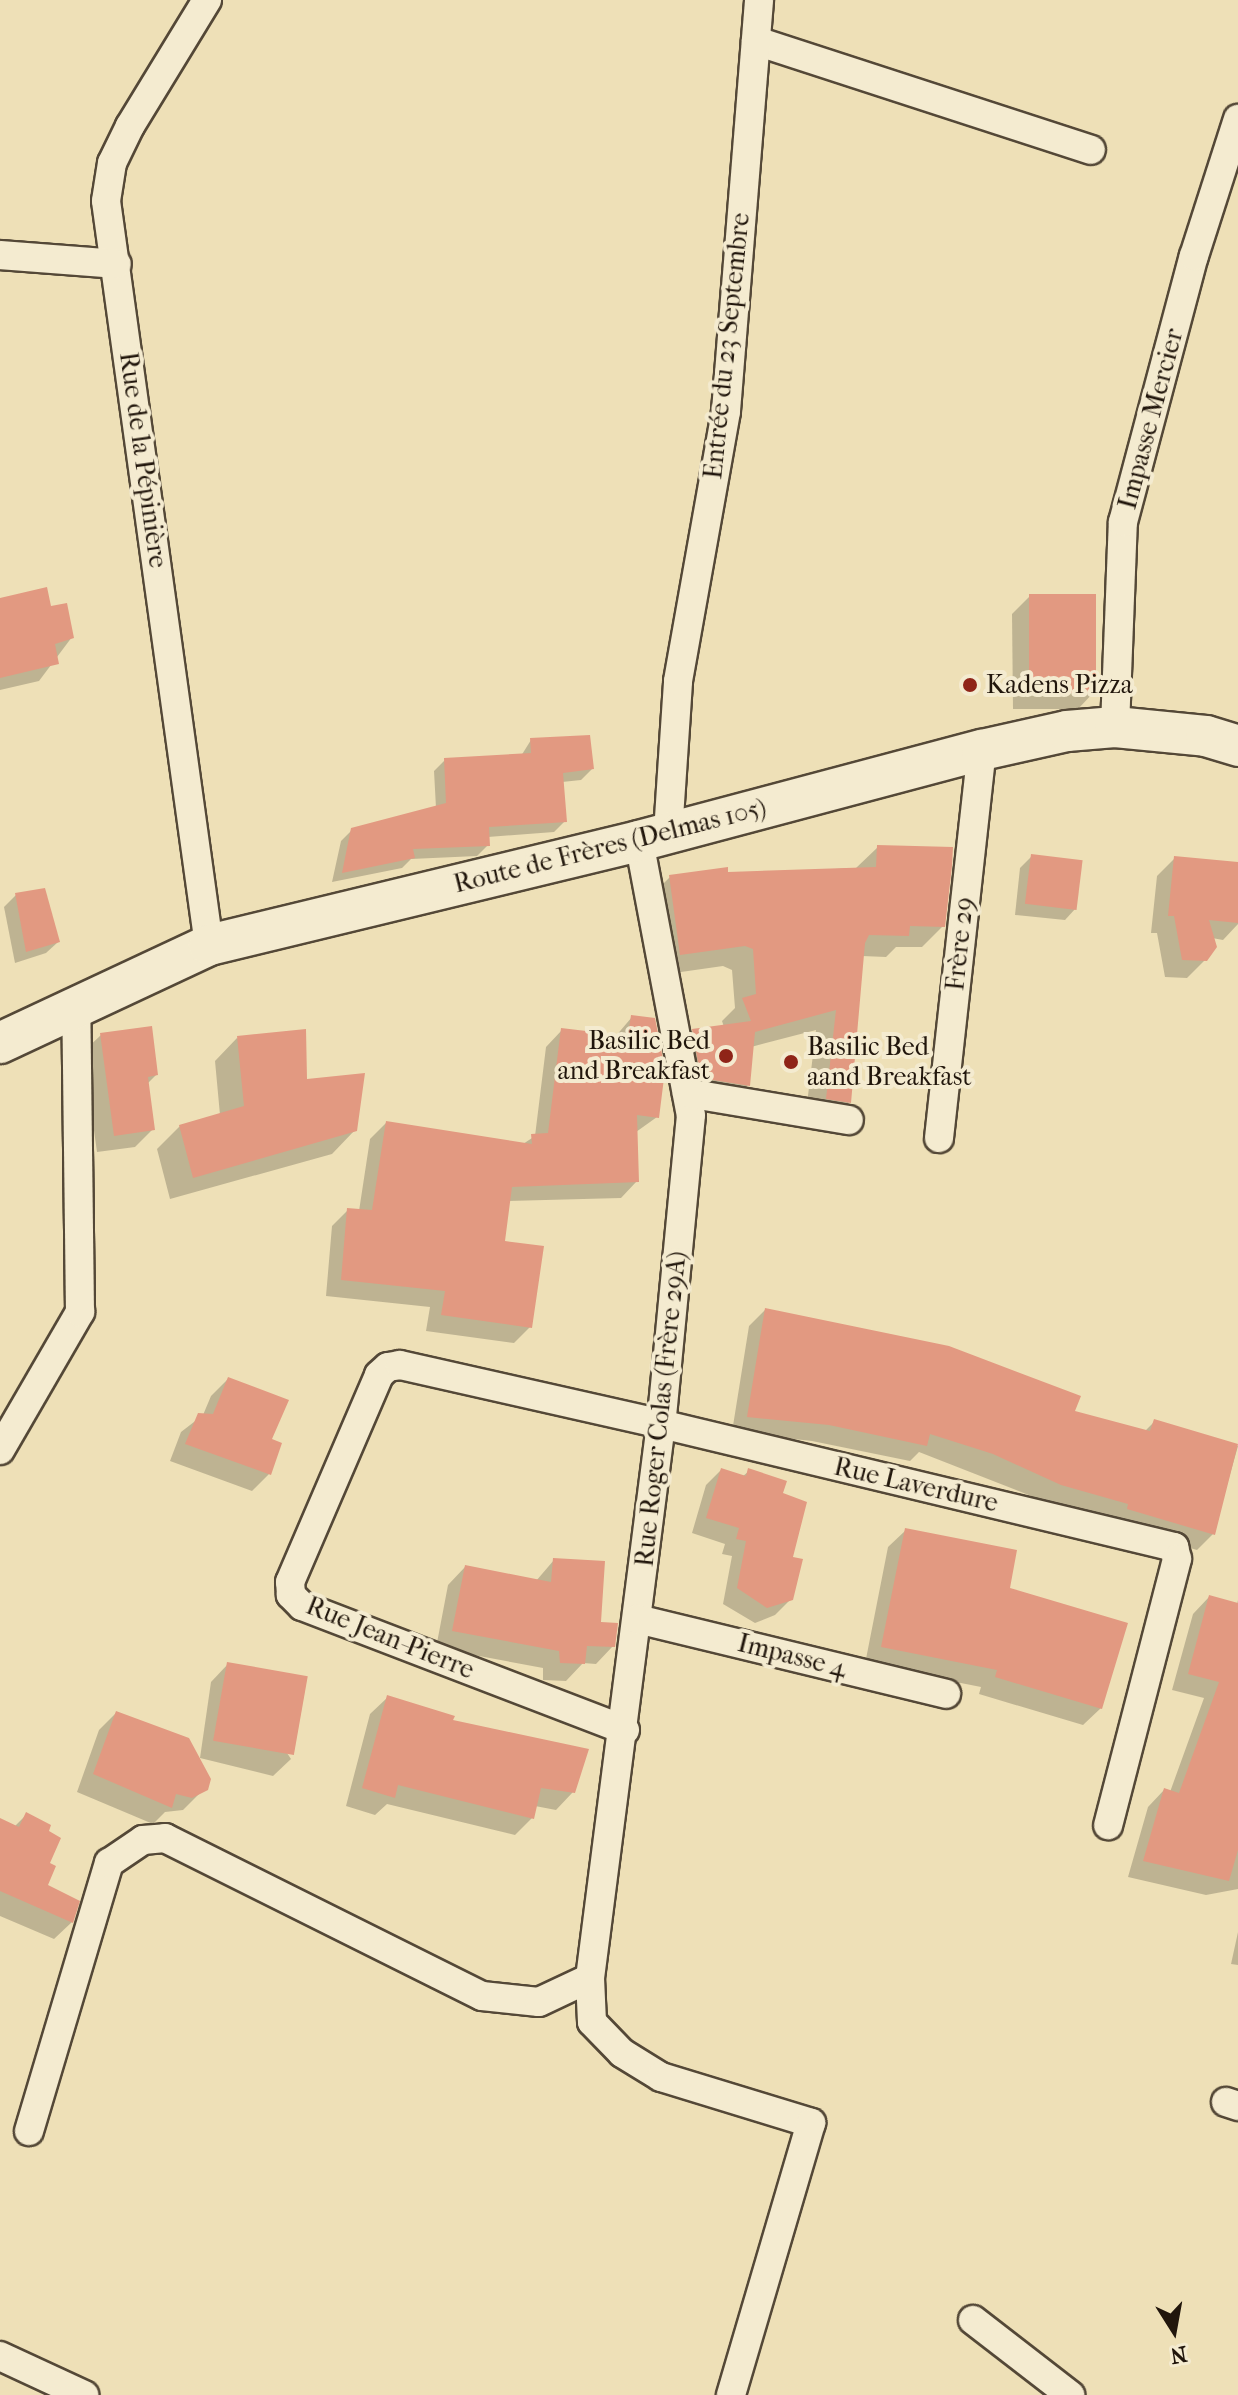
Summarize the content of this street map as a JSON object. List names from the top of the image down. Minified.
{"streets":{"main road":["Route de Frères (Delmas 105)"],"street":["Entrée du 23 Septembre","Impasse Mercier","Rue de la Pépinière","Frère 29","Rue Roger Colas (Frère 29A)","Rue Laverdure","Rue Jean-Pierre","Impasse 4"]},"crossings":[["Entrée du 23 Septembre","Route de Frères (Delmas 105)"],["Entrée du 23 Septembre","Rue Roger Colas (Frère 29A)"],["Impasse Mercier","Route de Frères (Delmas 105)"],["Rue de la Pépinière","Route de Frères (Delmas 105)"],["Route de Frères (Delmas 105)","Frère 29"],["Route de Frères (Delmas 105)","Rue Roger Colas (Frère 29A)"],["Rue Roger Colas (Frère 29A)","Rue Laverdure"],["Rue Roger Colas (Frère 29A)","Rue Jean-Pierre"],["Rue Roger Colas (Frère 29A)","Impasse 4"],["Rue Laverdure","Rue Jean-Pierre"]],"places":["Kadens Pizza","Basilic Bed and Breakfast","Basilic Bed aand Breakfast"],"north":"bottom"}
